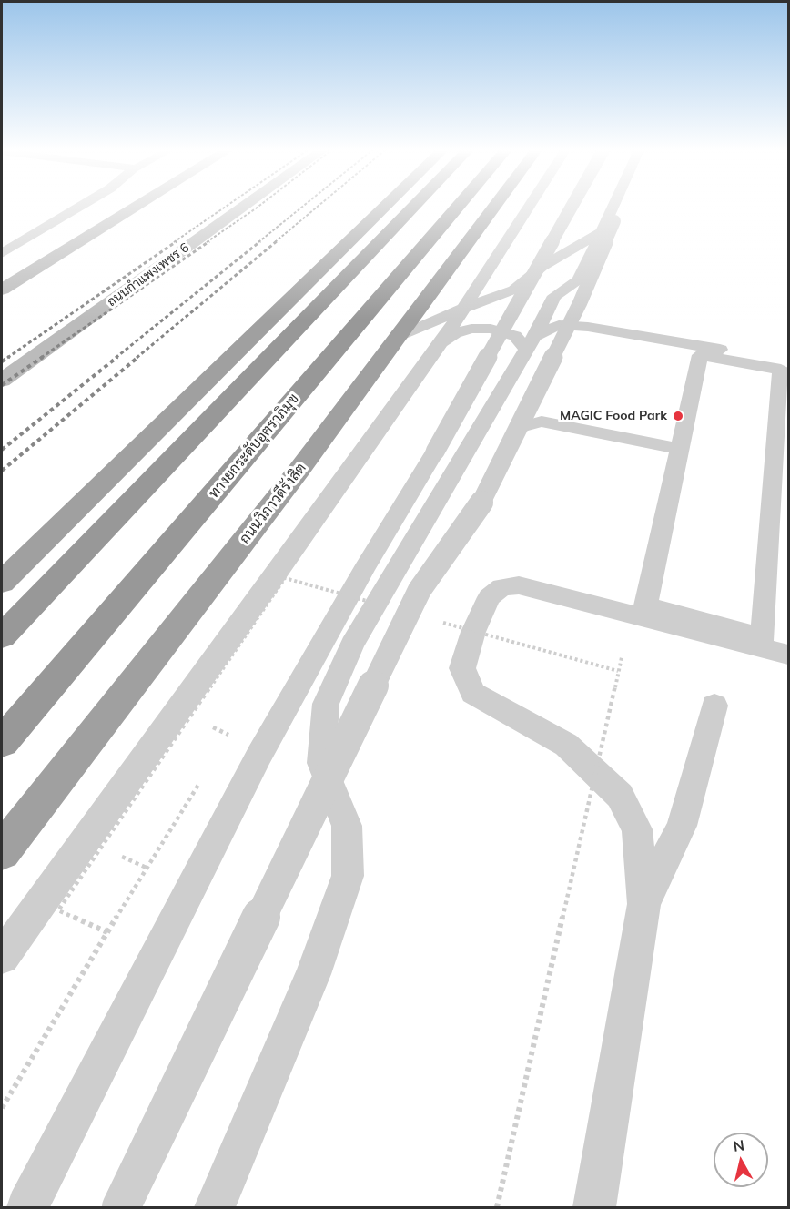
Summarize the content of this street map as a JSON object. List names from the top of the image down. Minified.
{"streets":{"highway":["ทางยกระดับอุตราภิมุข","ถนนวิภาวดีรังสิต"],"main road":["ถนนกำแพงเพชร 6"]},"places":["MAGIC Food Park"],"north":"top"}
